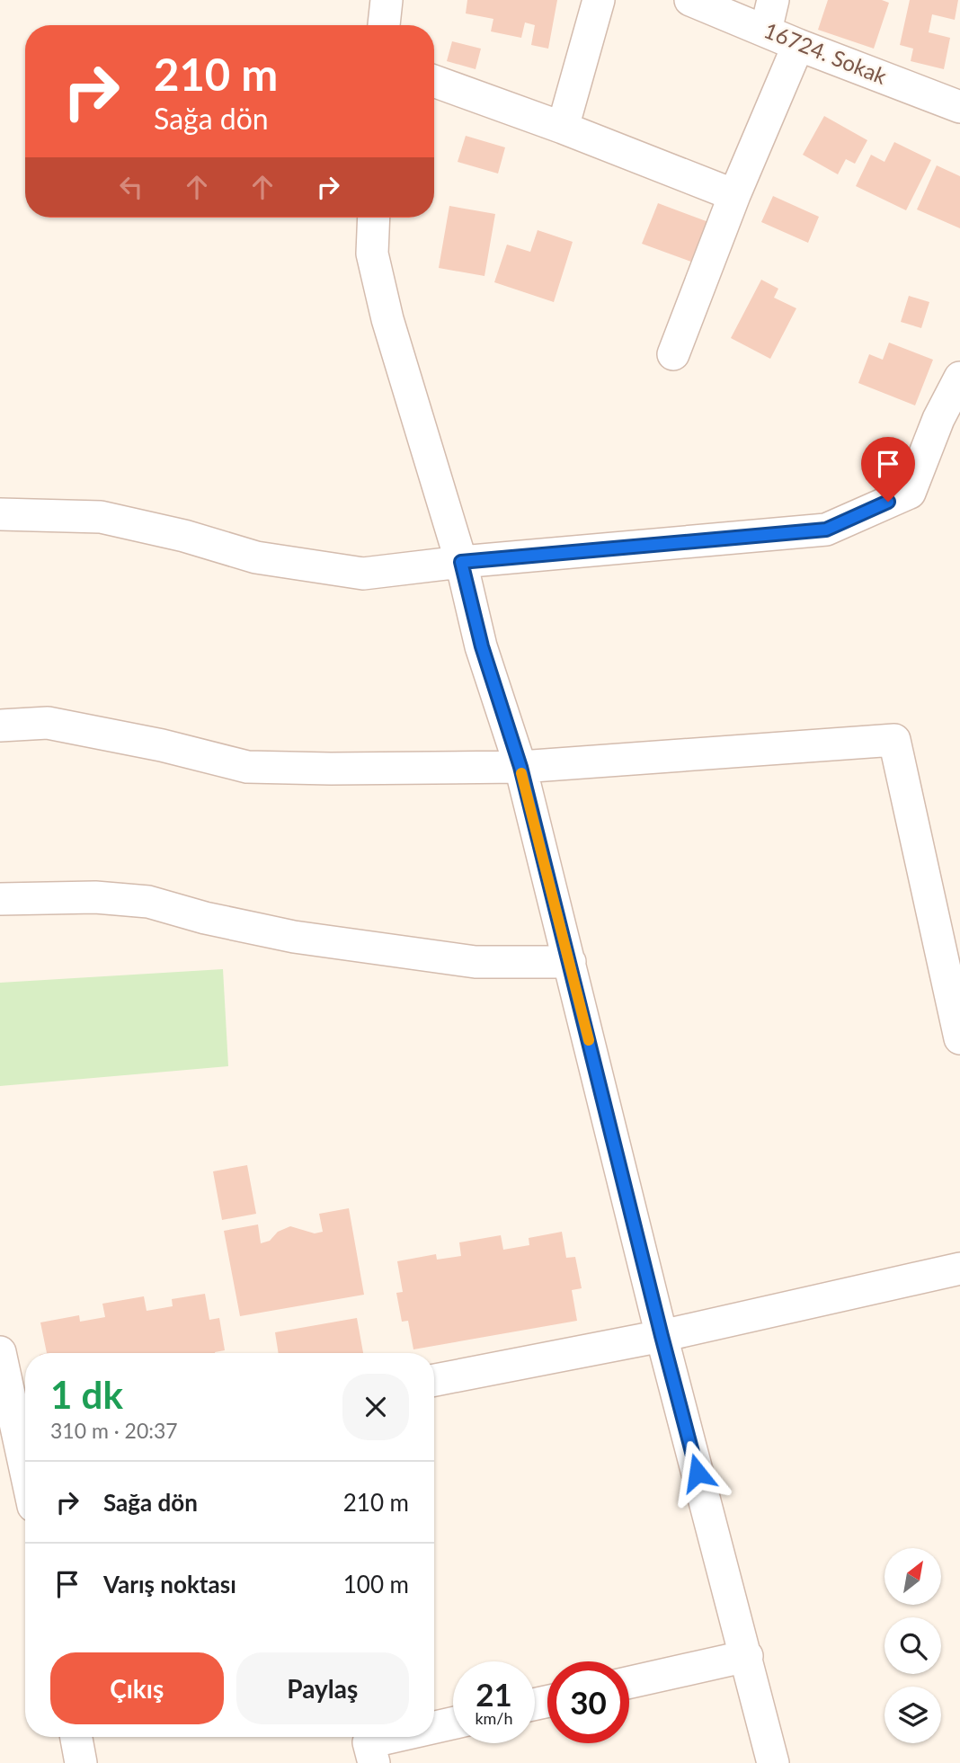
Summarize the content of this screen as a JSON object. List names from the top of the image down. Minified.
{"streets":{"street":["16724. Sokak"]},"north":"top right","page":{"turn":["210 m","Sağa dön"],"heading":["1 dk","310 m · 20:37"],"list":[{"name":"Sağa dön","value":"210 m"},{"name":"Varış noktası","value":"100 m"}],"buttons":["Çıkış","Paylaş"],"speed":"21 km/h","limit":"30"}}
